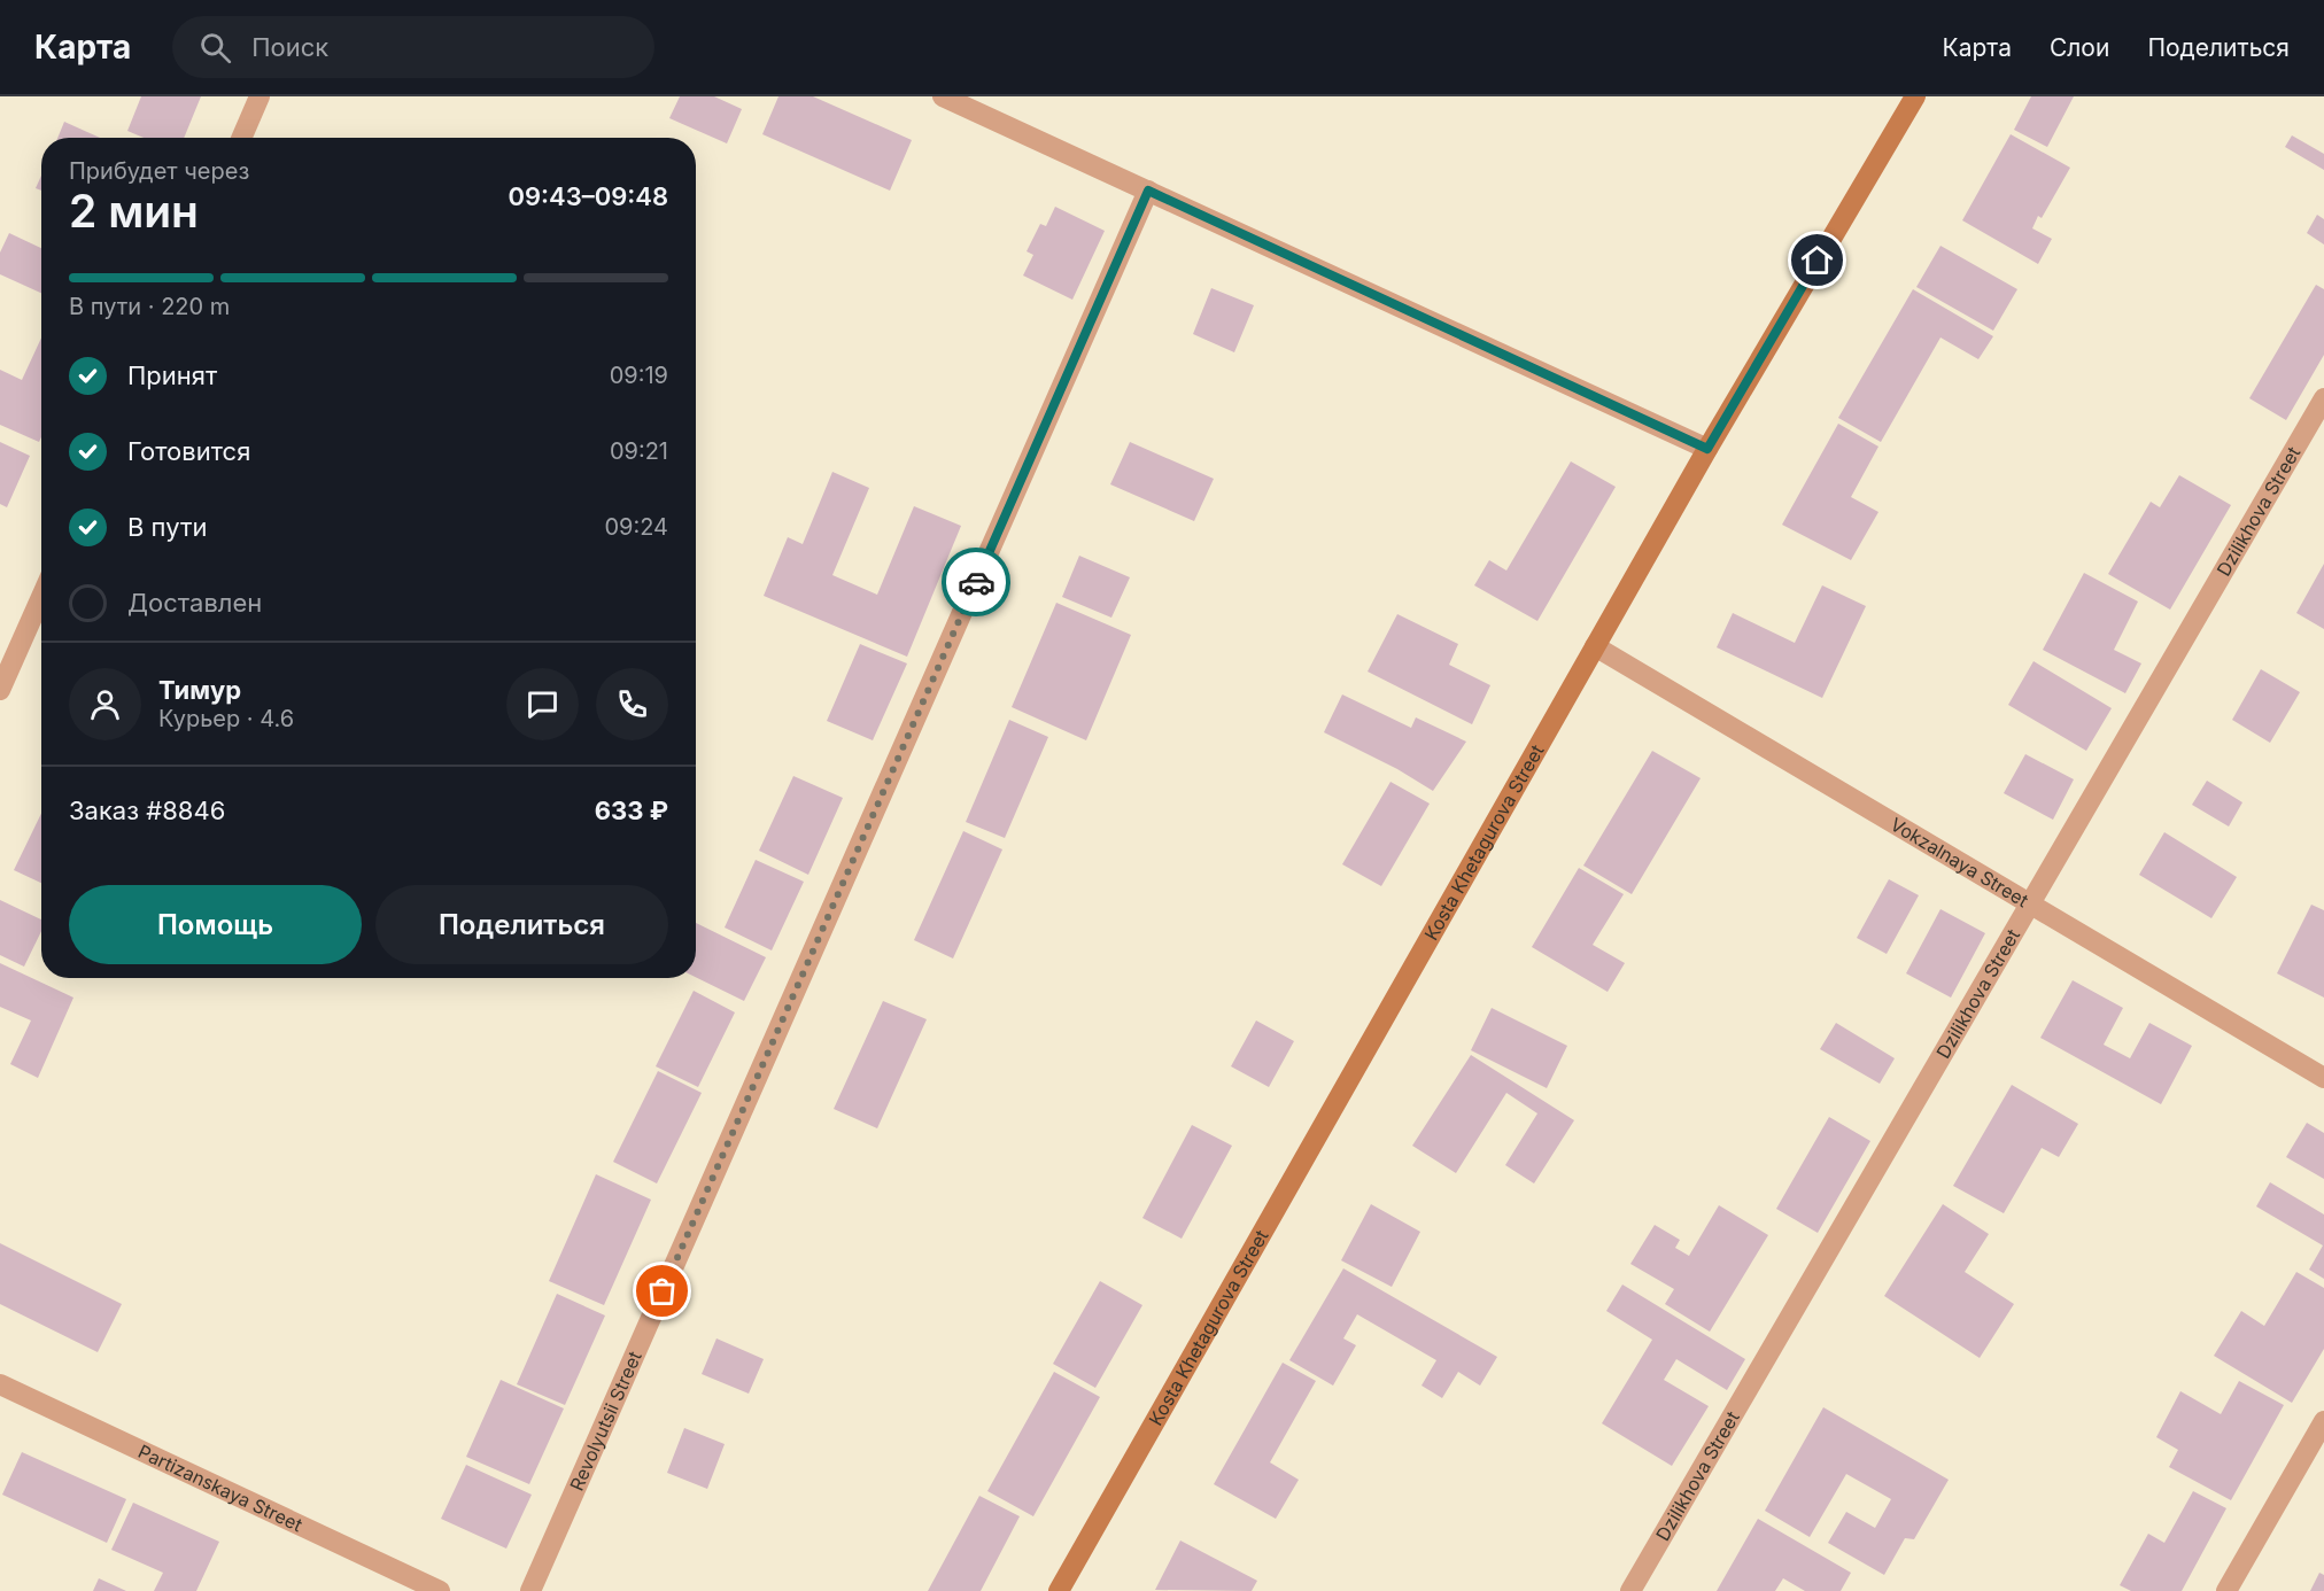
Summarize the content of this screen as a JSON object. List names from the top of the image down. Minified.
{"streets":{"main road":["Kosta Khetagurova Street"],"street":["Dzilikhova Street","Vokzalnaya Street","Revolyutsii Street","Partizanskaya Street"]},"crossings":[["Dzilikhova Street","Vokzalnaya Street"],["Kosta Khetagurova Street","Vokzalnaya Street"]],"page":{"header":"Карта","search":"Поиск","nav":["Карта","Слои","Поделиться"],"heading":["2 мин","Прибудет через","09:43–09:48"],"panel":["Тимур","Курьер · 4.6","Заказ #8846","633 ₽"],"bar":"В пути · 220 m","list":[["Принят","09:19"],["Готовится","09:21"],["В пути","09:24"],"Доставлен"],"buttons":["Помощь","Поделиться"]}}
